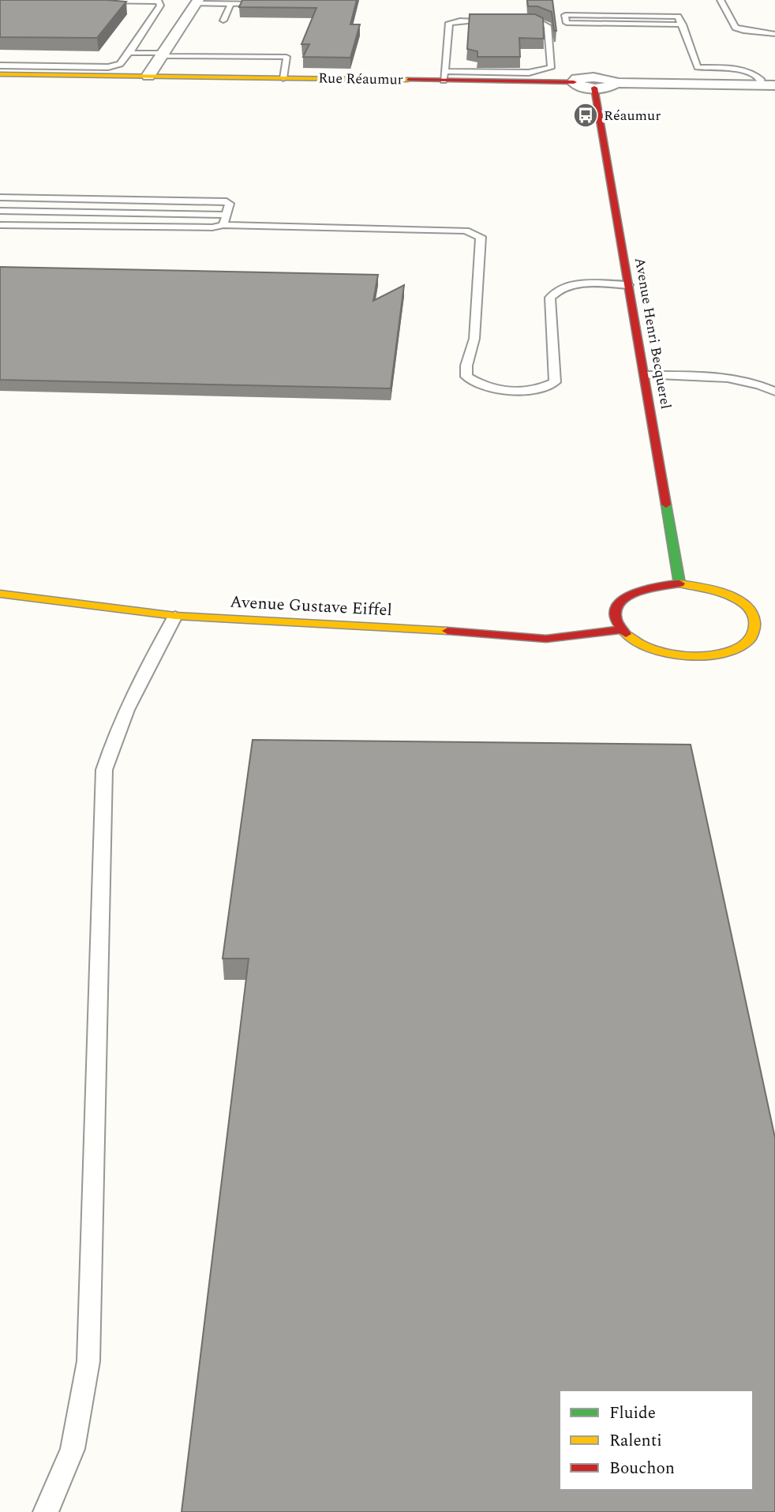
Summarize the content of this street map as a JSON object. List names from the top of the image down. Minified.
{"streets":{"street":["Rue Réaumur","Avenue Henri Becquerel","Avenue Gustave Eiffel"]},"crossings":[["Rue Réaumur","Avenue Henri Becquerel"]],"places":{"bus stop":["Réaumur"]},"legend":["Fluide","Ralenti","Bouchon"]}
